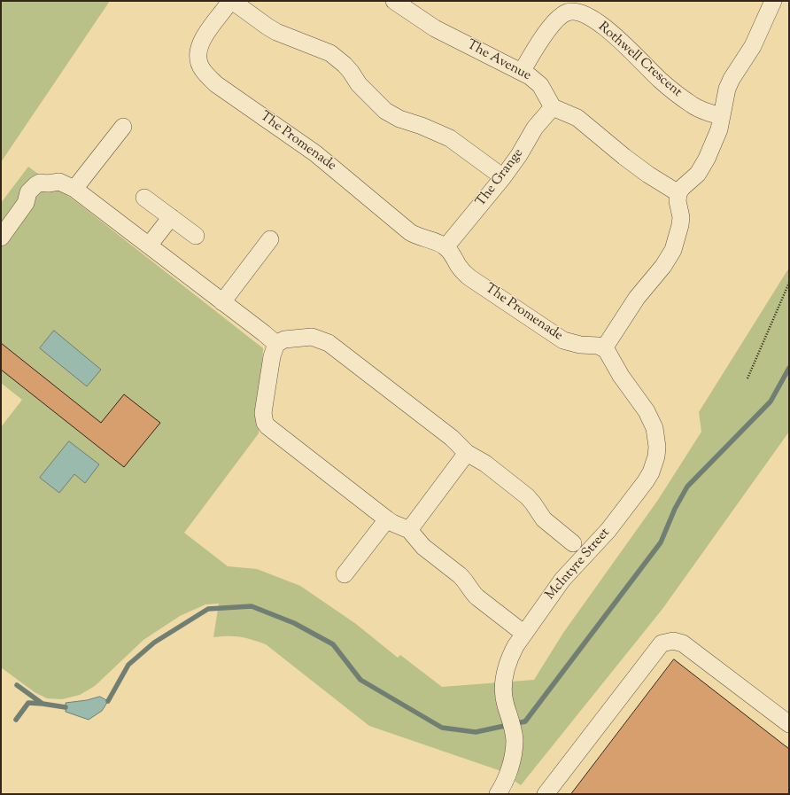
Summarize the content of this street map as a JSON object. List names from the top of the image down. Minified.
{"streets":{"street":["Rothwell Crescent","The Avenue","The Promenade","The Grange","McIntyre Street"]},"crossings":[["Rothwell Crescent","The Avenue"],["The Avenue","The Grange"],["The Promenade","The Grange"],["The Promenade","McIntyre Street"]]}
